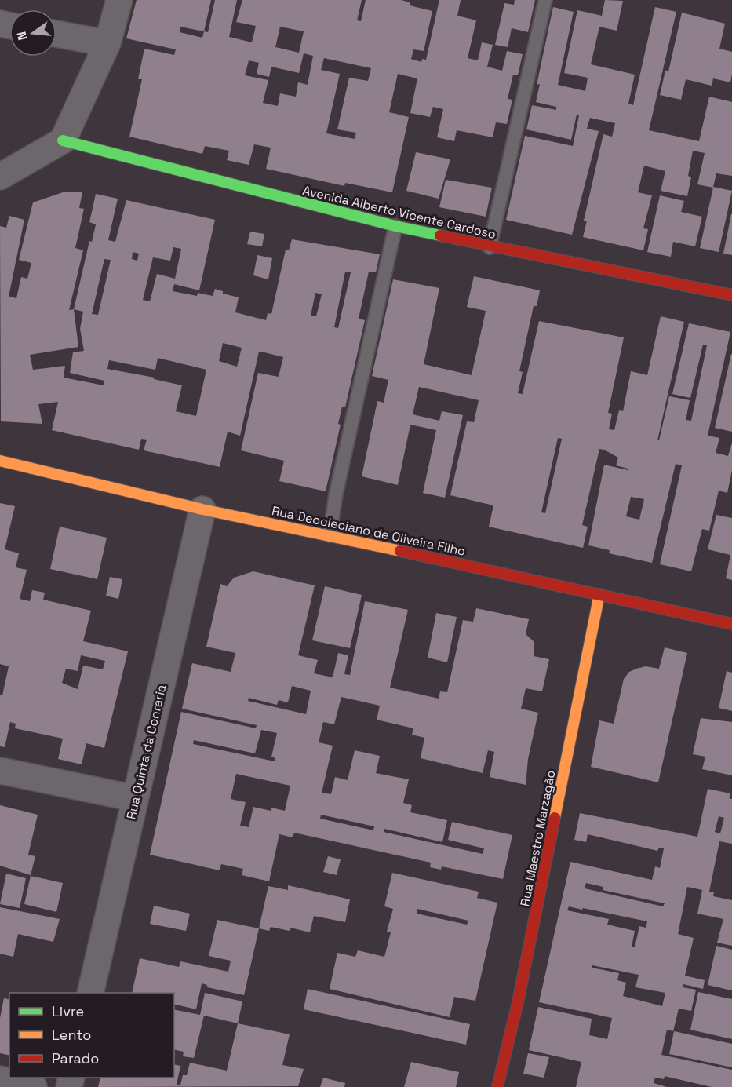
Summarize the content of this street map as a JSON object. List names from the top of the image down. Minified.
{"streets":{"street":["Avenida Alberto Vicente Cardoso","Rua Deocleciano de Oliveira Filho","Rua Quinta da Conraria","Rua Maestro Marzagão"]},"crossings":[["Rua Deocleciano de Oliveira Filho","Rua Quinta da Conraria"],["Rua Deocleciano de Oliveira Filho","Rua Maestro Marzagão"]],"legend":["Livre","Lento","Parado"],"north":"left"}
